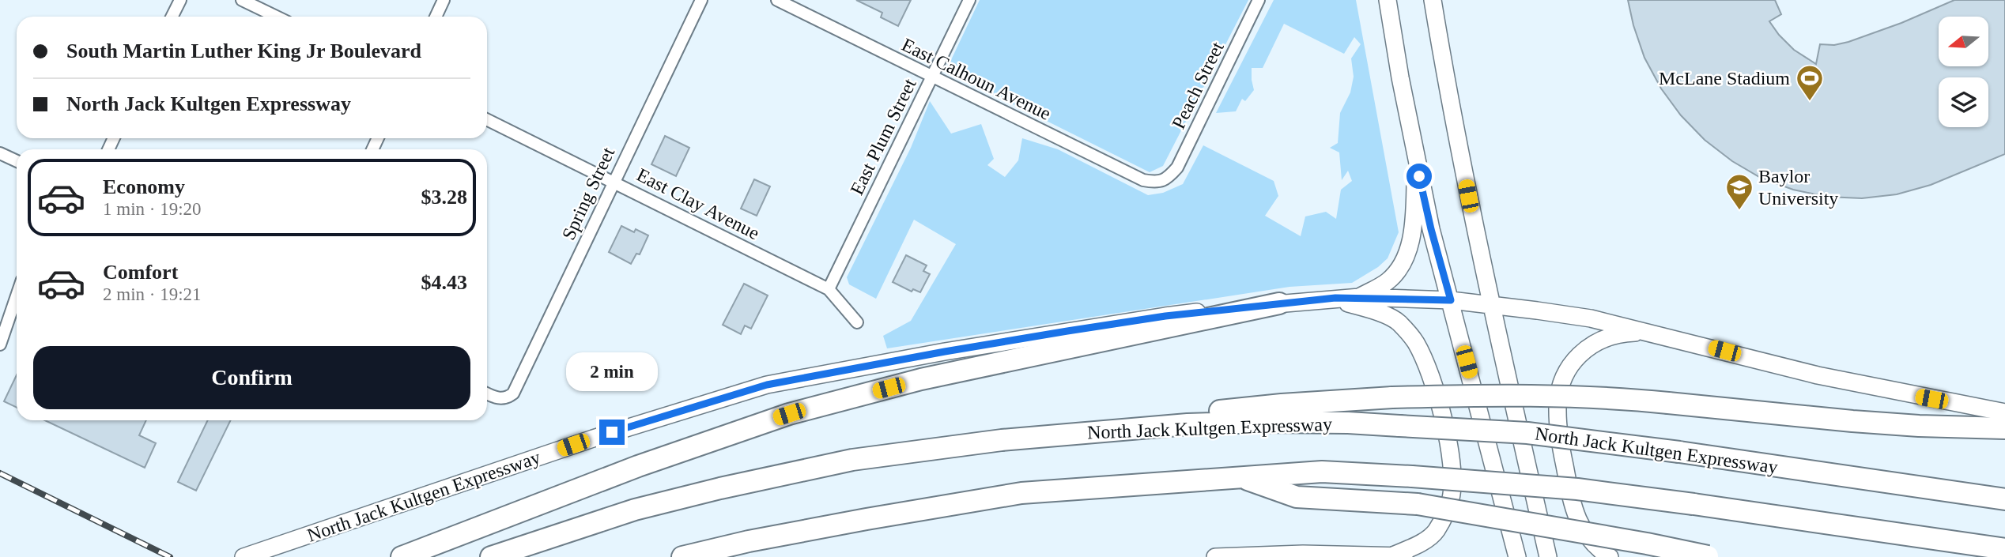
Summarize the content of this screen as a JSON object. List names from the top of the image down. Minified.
{"streets":{"highway":["North Jack Kultgen Expressway"],"street":["East Calhoun Avenue","Peach Street","East Plum Street","Spring Street","East Clay Avenue"]},"crossings":[["East Calhoun Avenue","Peach Street"],["East Calhoun Avenue","East Plum Street"],["East Plum Street","East Clay Avenue"],["Spring Street","East Clay Avenue"]],"places":{"sports":["McLane Stadium"],"school or university":["Baylor University"]},"north":"left","page":{"banner":["South Martin Luther King Jr Boulevard","North Jack Kultgen Expressway"],"list":[{"name":"Economy","note":"1 min · 19:20","value":"$3.28"},{"name":"Comfort","note":"2 min · 19:21","value":"$4.43"}],"buttons":"Confirm","bubble":"2 min"}}
